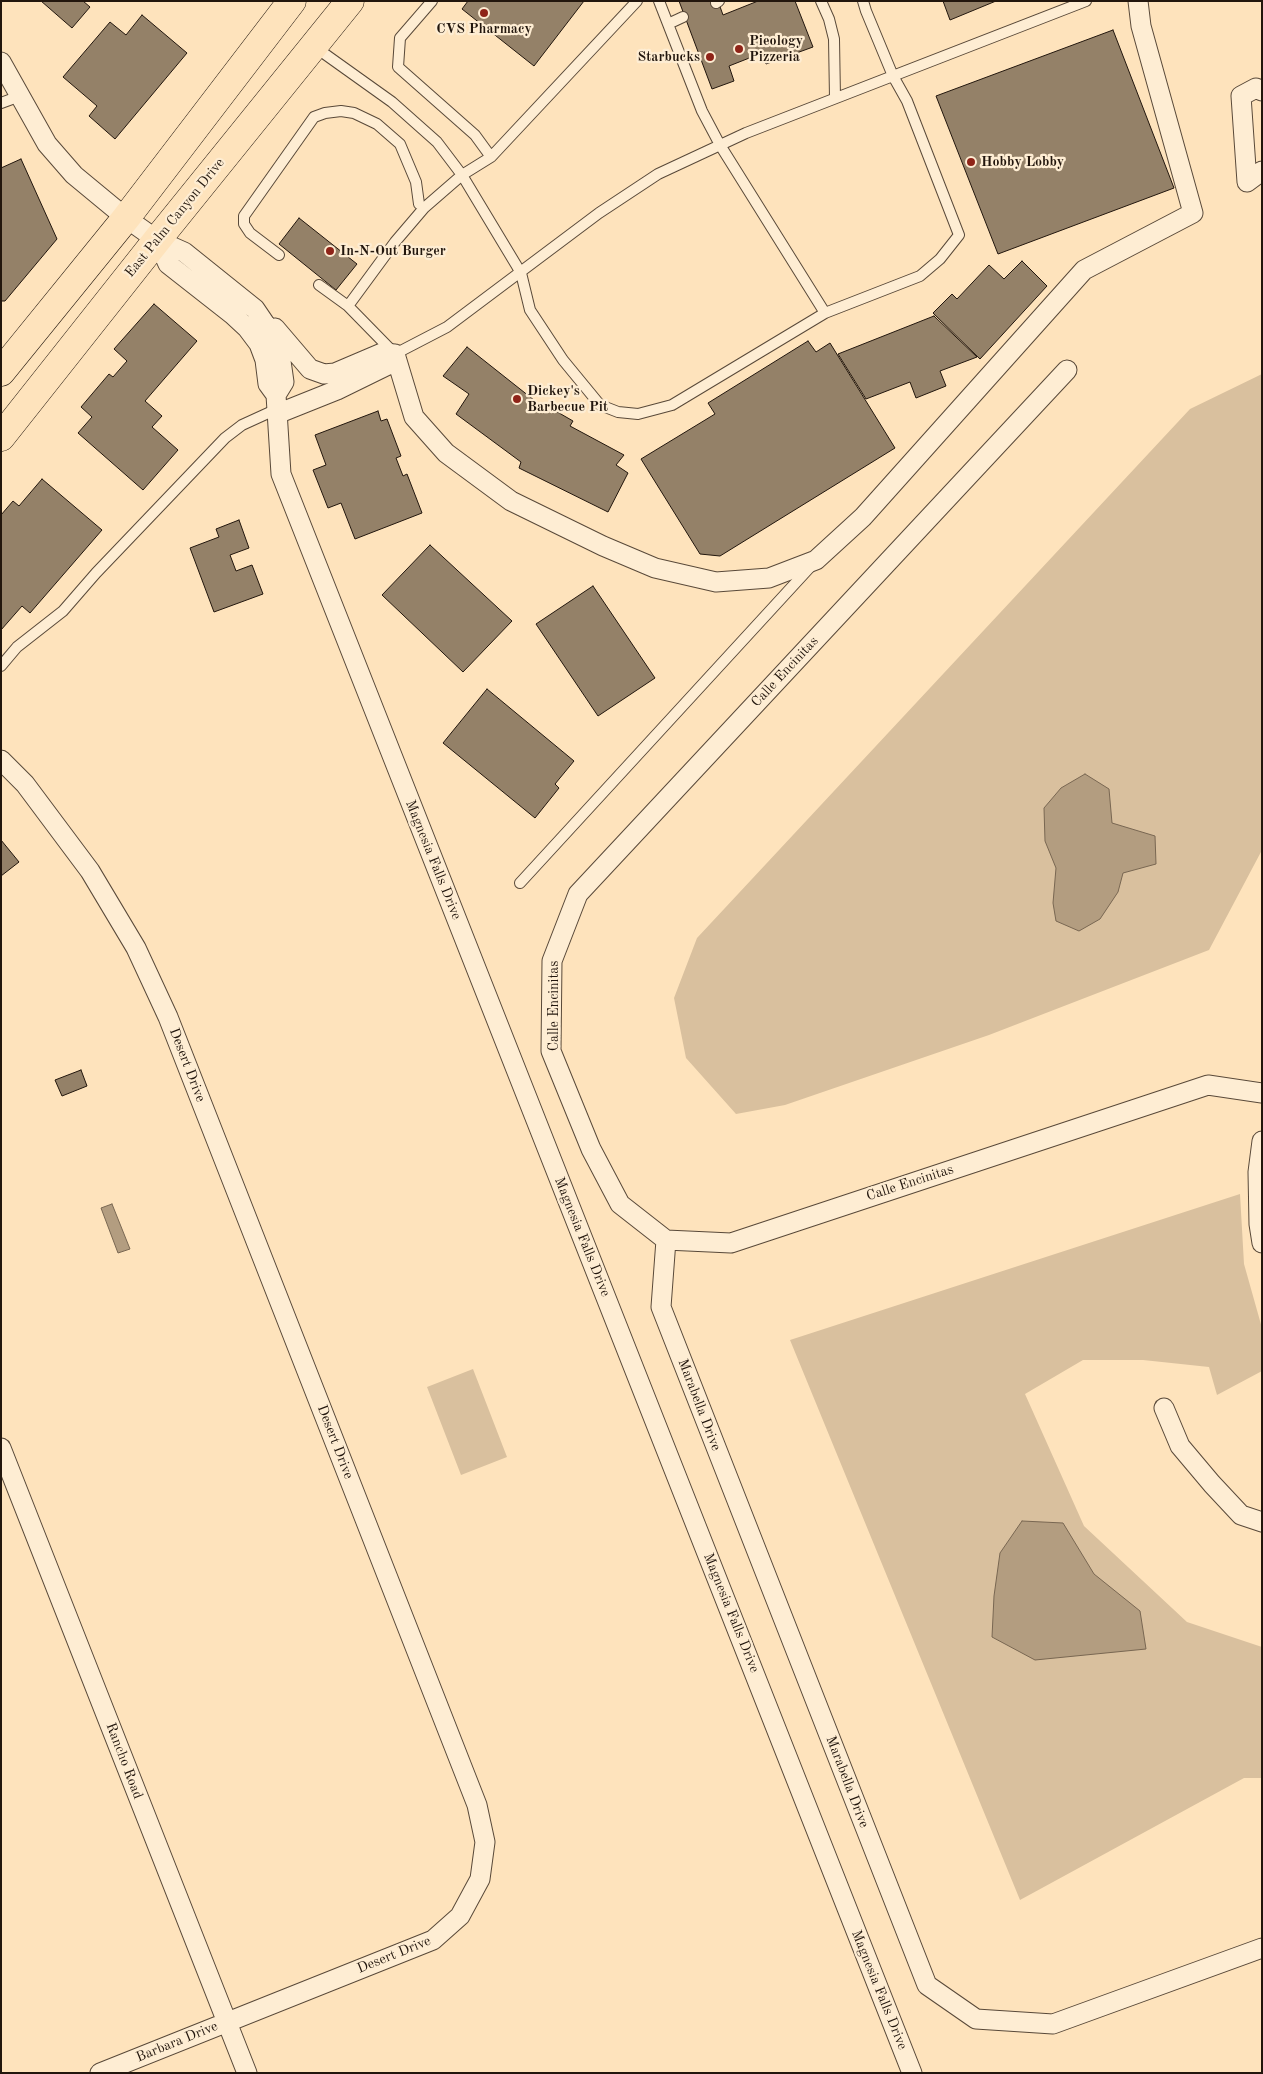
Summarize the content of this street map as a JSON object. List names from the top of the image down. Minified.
{"streets":{"main road":["East Palm Canyon Drive"],"street":["Calle Encinitas","Magnesia Falls Drive","Desert Drive","Marabella Drive","Rancho Road","Barbara Drive"]},"crossings":[["East Palm Canyon Drive","Magnesia Falls Drive"],["Calle Encinitas","Marabella Drive"],["Desert Drive","Rancho Road"],["Desert Drive","Barbara Drive"],["Rancho Road","Barbara Drive"]],"places":["CVS Pharmacy","Pieology Pizzeria","Starbucks","Hobby Lobby","In-N-Out Burger","Dickey's Barbecue Pit"]}
